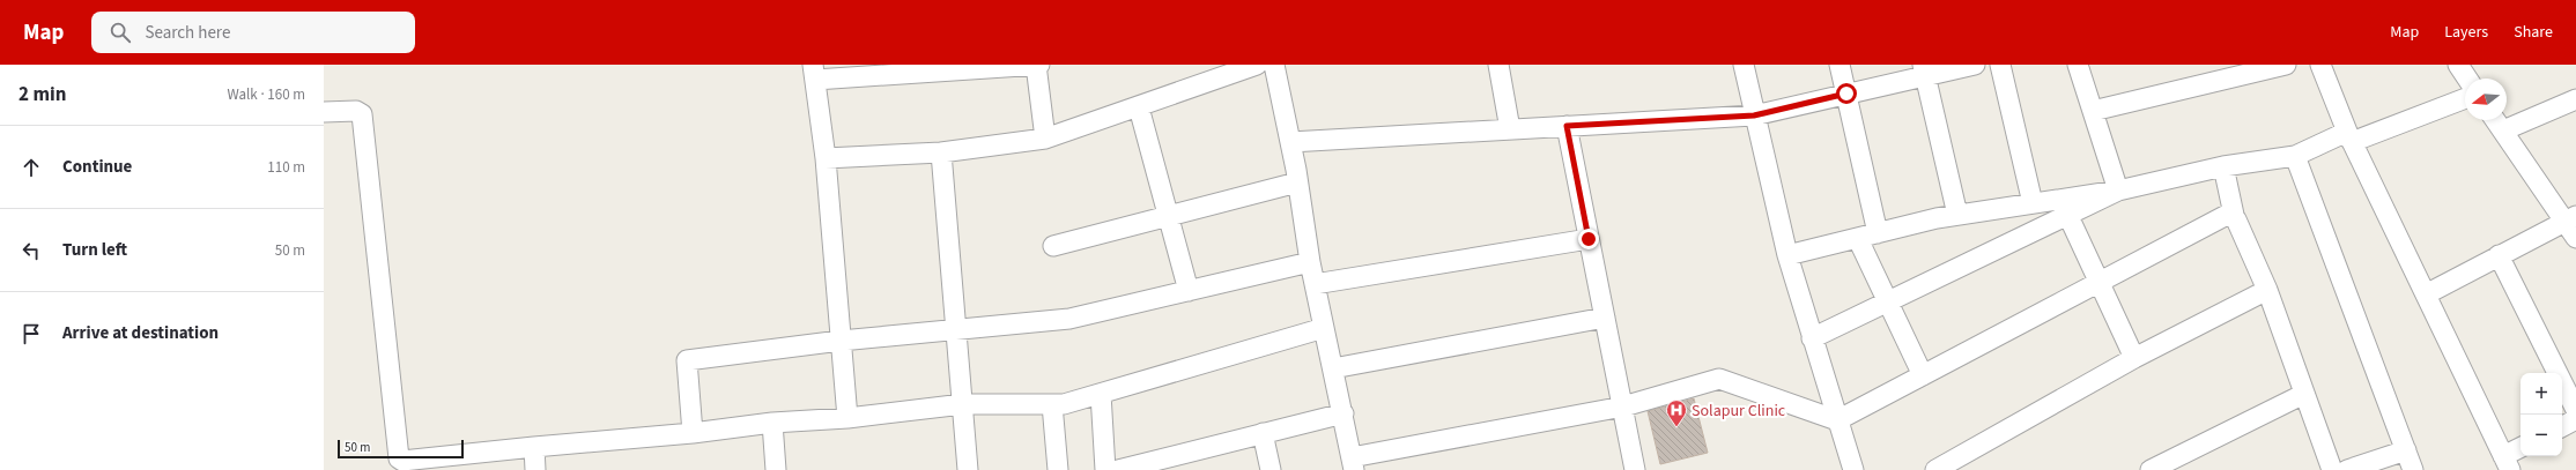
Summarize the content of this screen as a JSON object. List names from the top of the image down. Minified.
{"places":{"hospital":["Solapur Clinic"]},"scale_bar":"50 m","north":"left","page":{"header":"Map","search":"Search here","nav":["Map","Layers","Share"],"heading":["2 min","Walk · 160 m"],"list":[["Continue","110 m"],["Turn left","50 m"],"Arrive at destination"],"map_buttons":["+","−"],"scale":"50 m"}}
